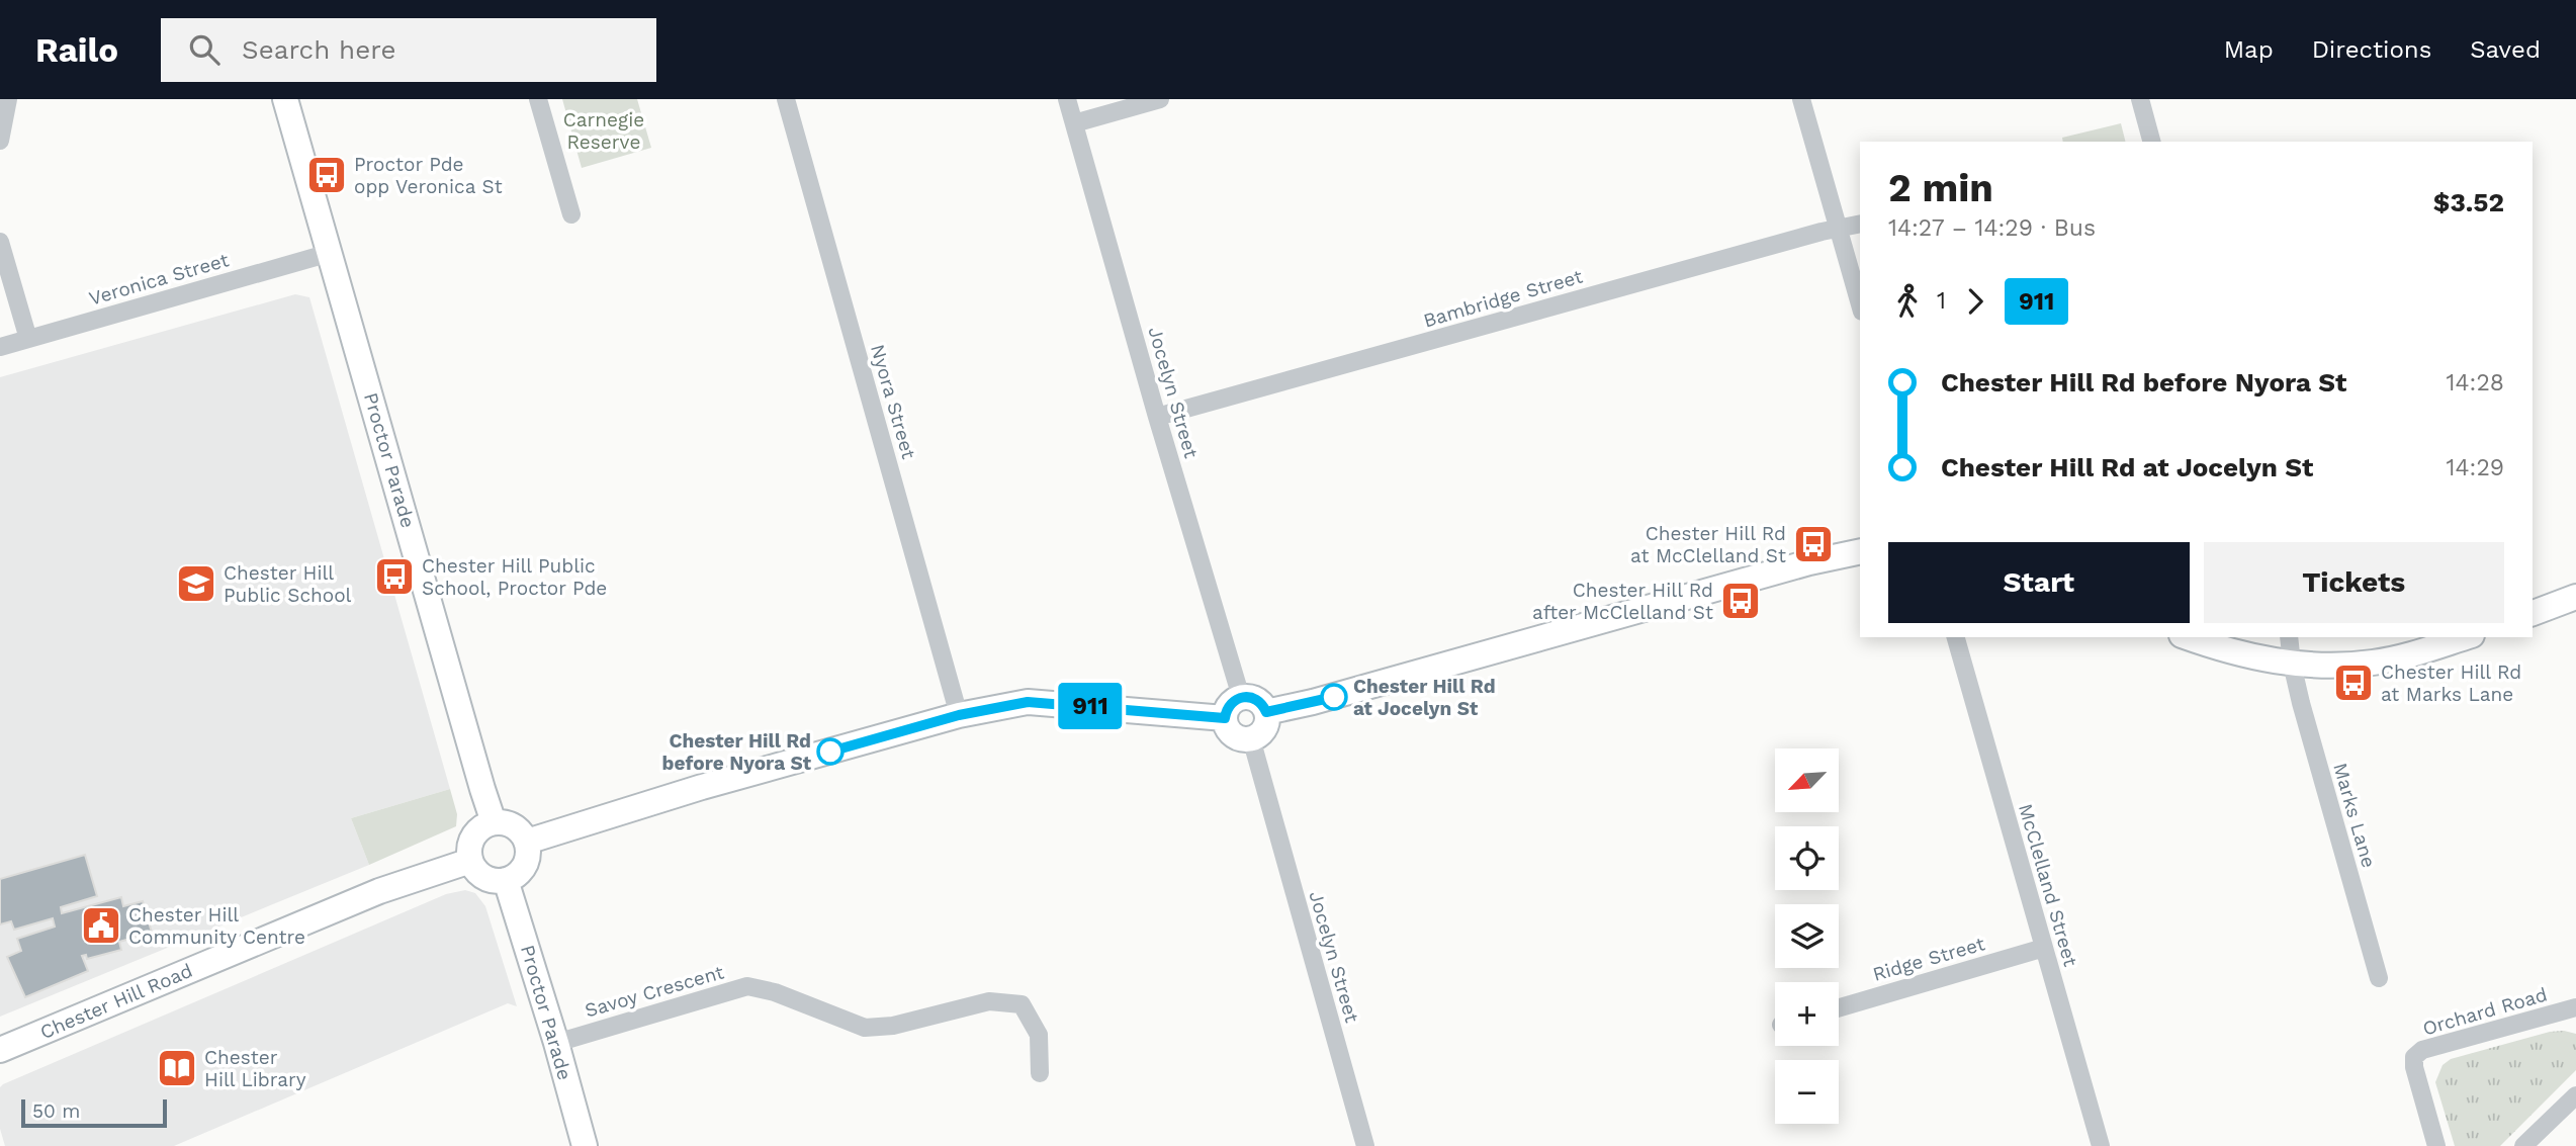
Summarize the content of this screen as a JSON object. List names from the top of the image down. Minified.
{"streets":{"street":["Veronica Street","Bambridge Street","Jocelyn Street","Nyora Street","Proctor Parade","Marks Lane","McClelland Street","Ridge Street","Savoy Crescent","Chester Hill Road","Orchard Road"]},"crossings":[["Veronica Street","Proctor Parade"],["Bambridge Street","Jocelyn Street"],["Proctor Parade","Savoy Crescent"],["Proctor Parade","Chester Hill Road"],["McClelland Street","Ridge Street"]],"parks":["Carnegie Reserve"],"places":{"bus stop":["Proctor Pde opp Veronica St","Chester Hill Rd at McClelland St","Chester Hill Public School, Proctor Pde","Chester Hill Rd after McClelland St","Chester Hill Rd at Marks Lane"],"school or university":["Chester Hill Public School"],"other":["Chester Hill Rd at Jocelyn St","Chester Hill Rd before Nyora St"],"public building":["Chester Hill Community Centre"],"library":["Chester Hill Library"]},"lines":["bus line 911"],"scale_bar":"50 m","north":"bottom left","page":{"header":"Railo","search":"Search here","nav":["Map","Directions","Saved"],"on_map":"911","heading":["2 min","14:27 – 14:29 · Bus","$3.52"],"legs":["1","911"],"list":[{"name":"Chester Hill Rd before Nyora St","value":"14:28"},{"name":"Chester Hill Rd at Jocelyn St","value":"14:29"}],"buttons":["Start","Tickets"],"map_buttons":["+","−"],"scale":"50 m"}}
